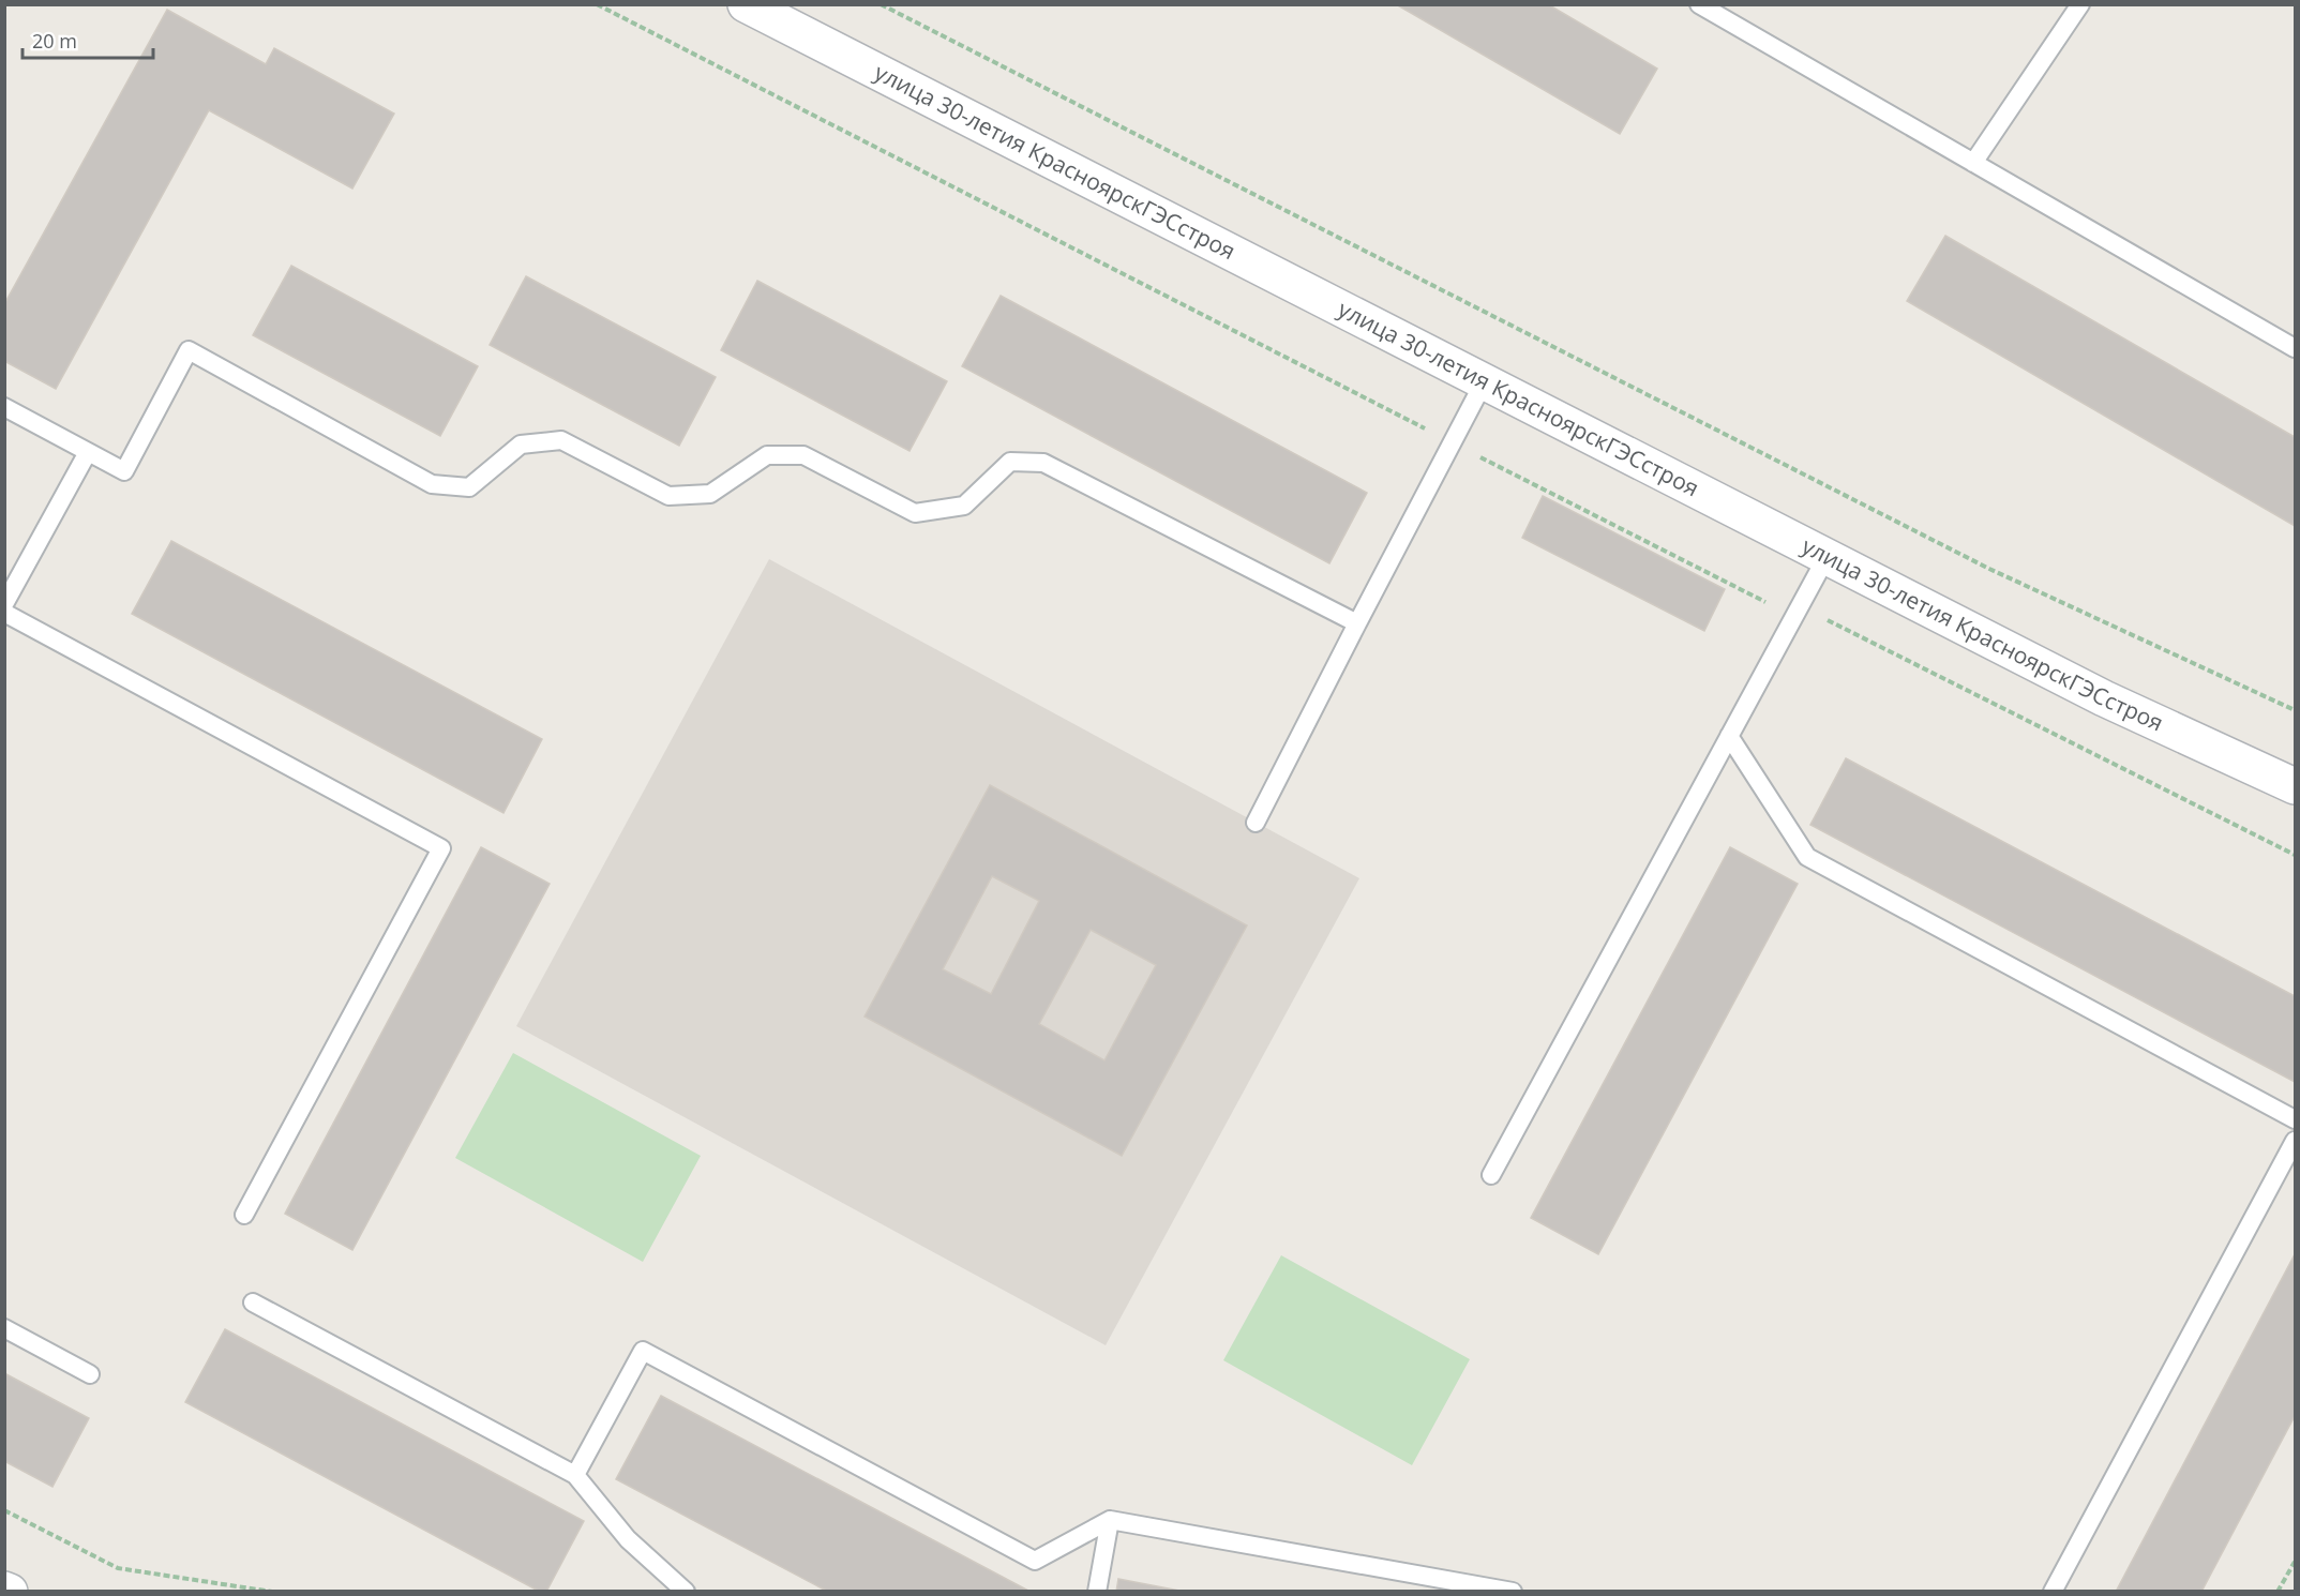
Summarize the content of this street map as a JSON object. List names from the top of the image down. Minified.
{"streets":{"main road":["улица 30-летия КрасноярскГЭСстроя"]},"scale_bar":"20 m"}
